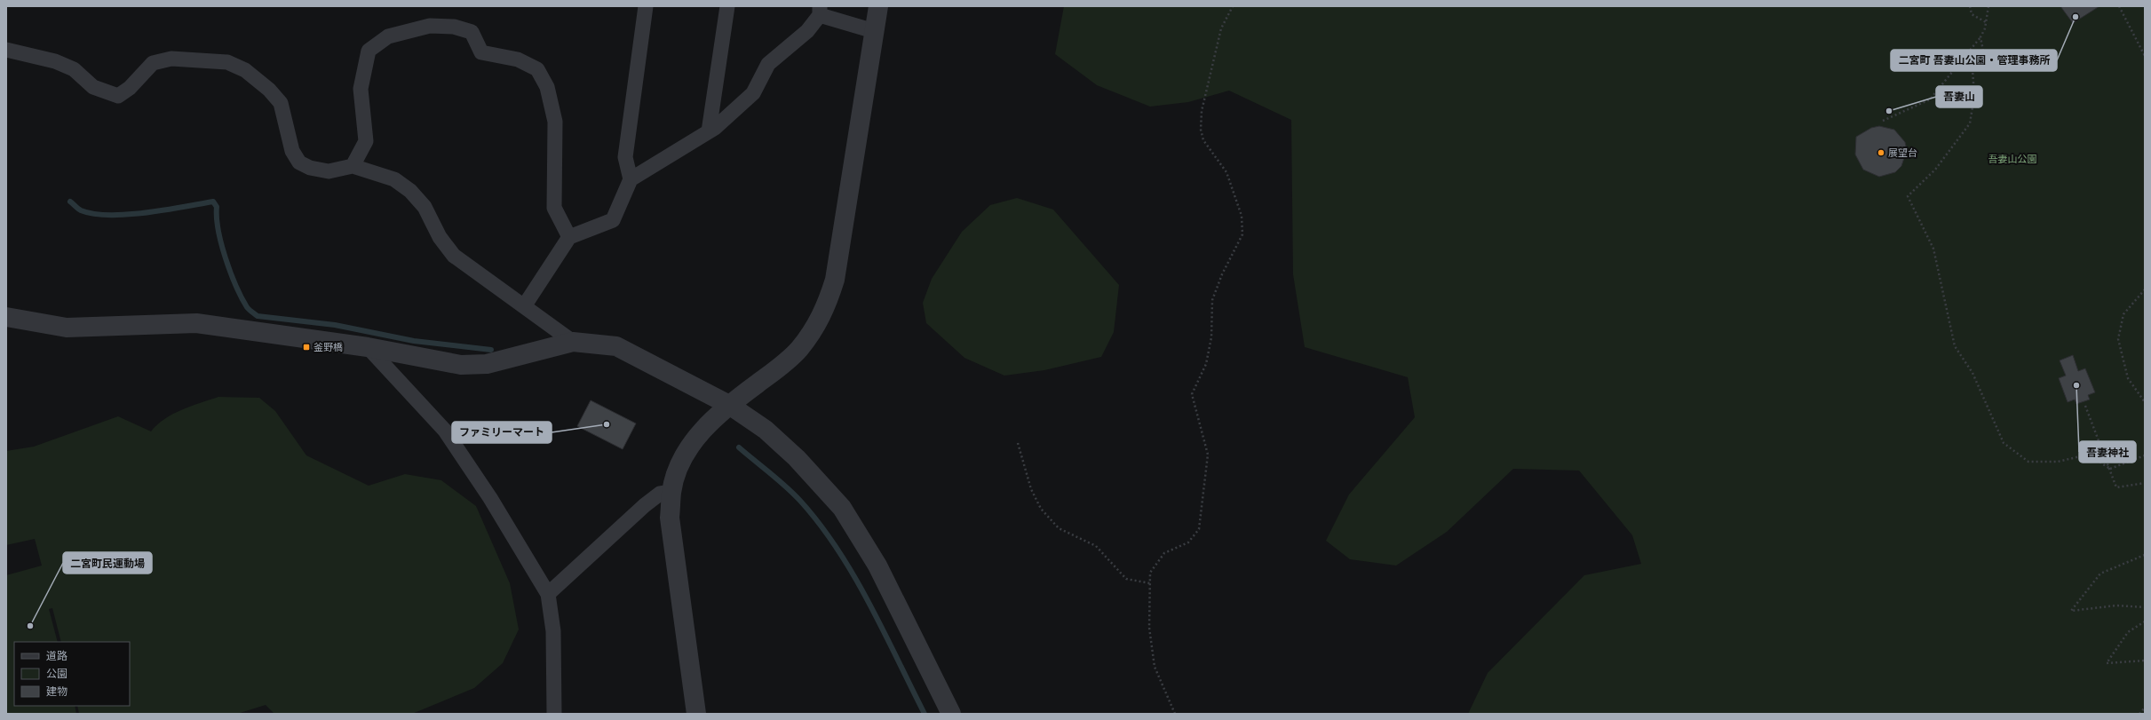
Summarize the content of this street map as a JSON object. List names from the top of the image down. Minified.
{"parks":["吾妻山公園"],"places":{"other":["二宮町 吾妻山公園・管理事務所","吾妻山","展望台","吾妻神社","ファミリーマート","二宮町民運動場"],"transit":["釜野橋"]},"legend":["道路","公園","建物"]}
